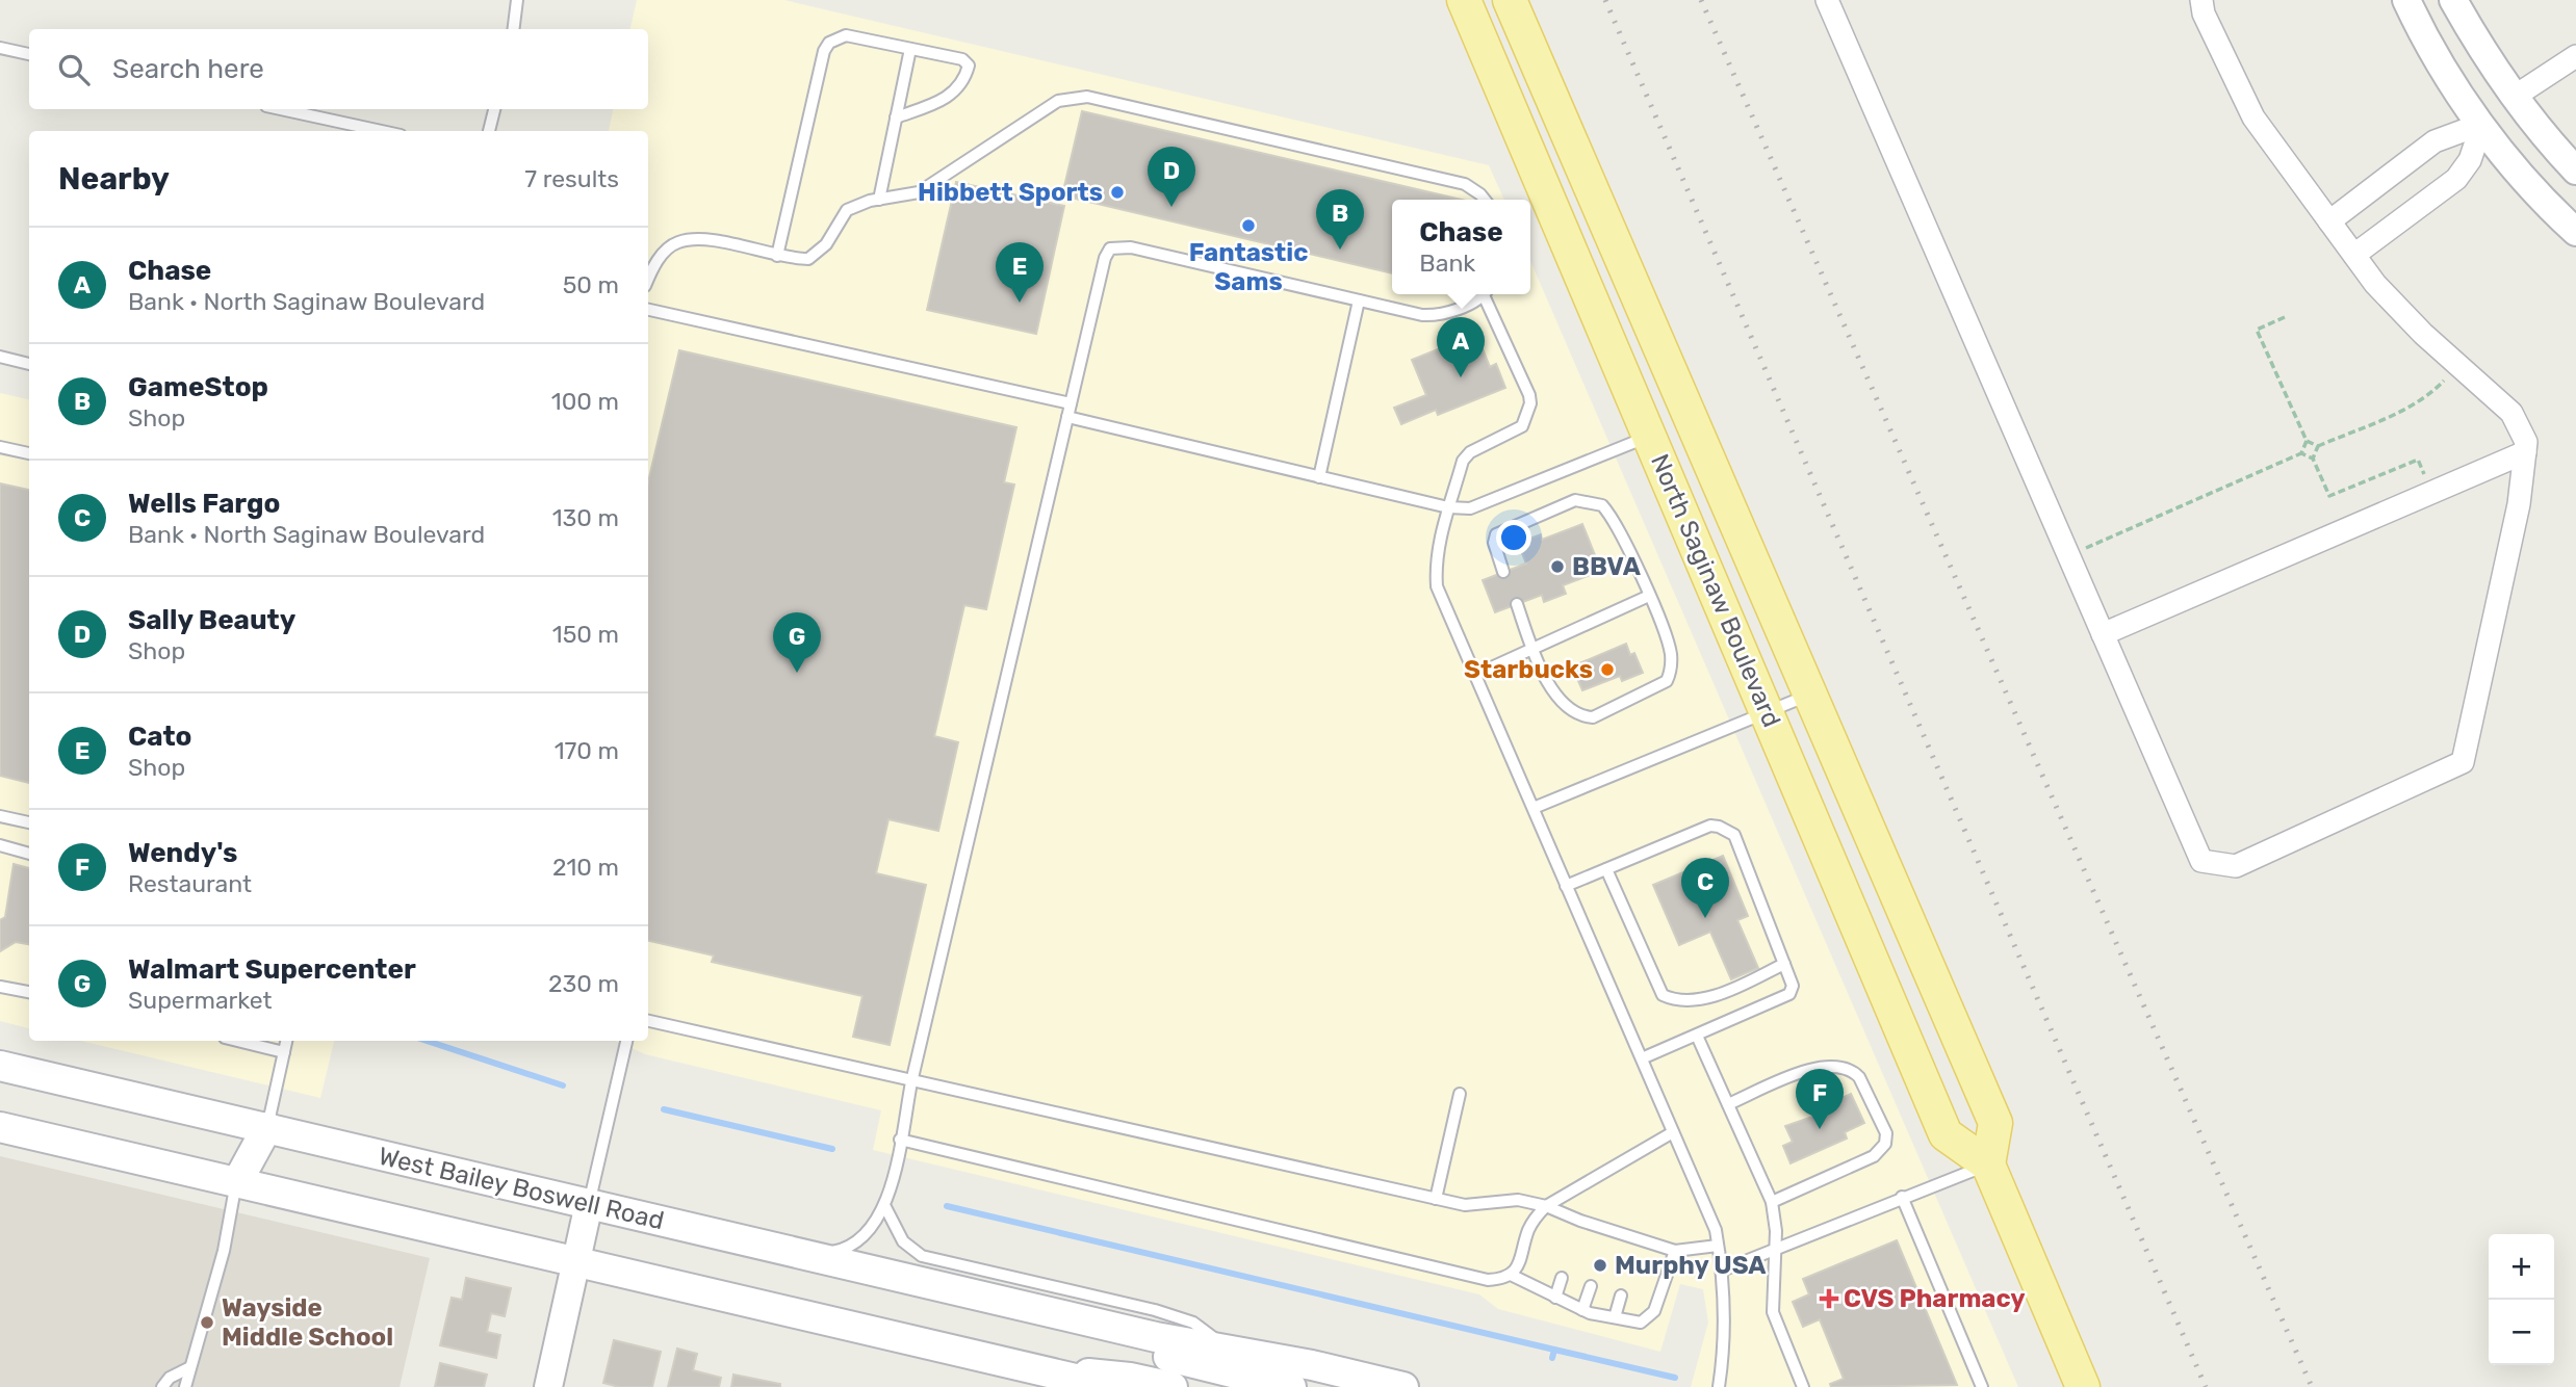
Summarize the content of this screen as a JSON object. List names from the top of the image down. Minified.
{"streets":{"main road":["North Saginaw Boulevard","West Bailey Boswell Road"]},"places":{"other":["Hibbett Sports","Fantastic Sams","BBVA","Starbucks","Murphy USA","Wayside Middle School"],"health":["CVS Pharmacy"]},"page":{"search":"Search here","heading":["Nearby","7 results"],"pins":["D","B","E","A","G","C","F"],"popup":["Chase","Bank"],"list":[{"mark":"A","name":"Chase","note":"Bank · North Saginaw Boulevard","value":"50 m"},{"mark":"B","name":"GameStop","note":"Shop","value":"100 m"},{"mark":"C","name":"Wells Fargo","note":"Bank · North Saginaw Boulevard","value":"130 m"},{"mark":"D","name":"Sally Beauty","note":"Shop","value":"150 m"},{"mark":"E","name":"Cato","note":"Shop","value":"170 m"},{"mark":"F","name":"Wendy's","note":"Restaurant","value":"210 m"},{"mark":"G","name":"Walmart Supercenter","note":"Supermarket","value":"230 m"}],"map_buttons":["+","−"]}}
